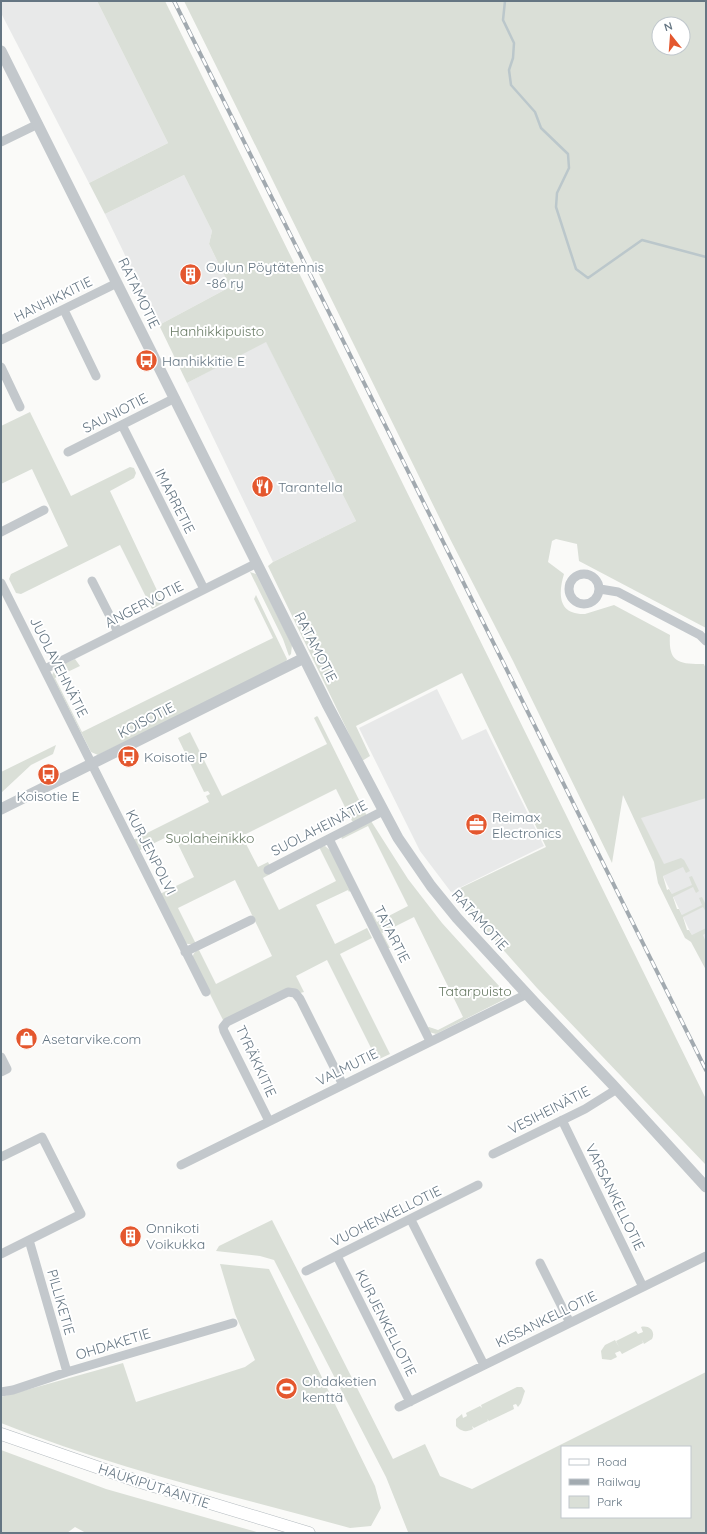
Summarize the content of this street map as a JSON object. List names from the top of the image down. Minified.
{"streets":{"main road":["HAUKIPUTAANTIE"],"street":["RATAMOTIE","HANHIKKITIE","SAUNIOTIE","IMARRETIE","ANGERVOTIE","JUOLAVEHNÄTIE","KOISOTIE","SUOLAHEINÄTIE","KURJENPOLVI","TATARTIE","TYRÄKKITIE","VALMUTIE","VESIHEINÄTIE","VARSANKELLOTIE","VUOHENKELLOTIE","PILLIKETIE","KISSANKELLOTIE","KURJENKELLOTIE","OHDAKETIE"]},"crossings":[["RATAMOTIE","HANHIKKITIE"],["RATAMOTIE","SAUNIOTIE"],["RATAMOTIE","ANGERVOTIE"],["RATAMOTIE","KOISOTIE"],["RATAMOTIE","SUOLAHEINÄTIE"],["RATAMOTIE","VALMUTIE"],["RATAMOTIE","VESIHEINÄTIE"],["SAUNIOTIE","IMARRETIE"],["IMARRETIE","ANGERVOTIE"],["ANGERVOTIE","JUOLAVEHNÄTIE"],["JUOLAVEHNÄTIE","KOISOTIE"],["JUOLAVEHNÄTIE","KURJENPOLVI"],["KOISOTIE","KURJENPOLVI"],["SUOLAHEINÄTIE","TATARTIE"],["TATARTIE","VALMUTIE"],["TYRÄKKITIE","VALMUTIE"],["VESIHEINÄTIE","VARSANKELLOTIE"],["VARSANKELLOTIE","KISSANKELLOTIE"],["VUOHENKELLOTIE","KURJENKELLOTIE"],["PILLIKETIE","OHDAKETIE"],["KISSANKELLOTIE","KURJENKELLOTIE"]],"parks":["Hanhikkipuisto","Suolaheinikko","Tatarpuisto"],"places":{"building":["Oulun Pöytätennis -86 ry","Onnikoti Voikukka"],"bus stop":["Hanhikkitie E","Koisotie P","Koisotie E"],"restaurant":["Tarantella"],"office":["Reimax Electronics"],"shop":["Asetarvike.com"],"sports":["Ohdaketien kenttä"]},"legend":["Road","Railway","Park"],"north":"top"}
